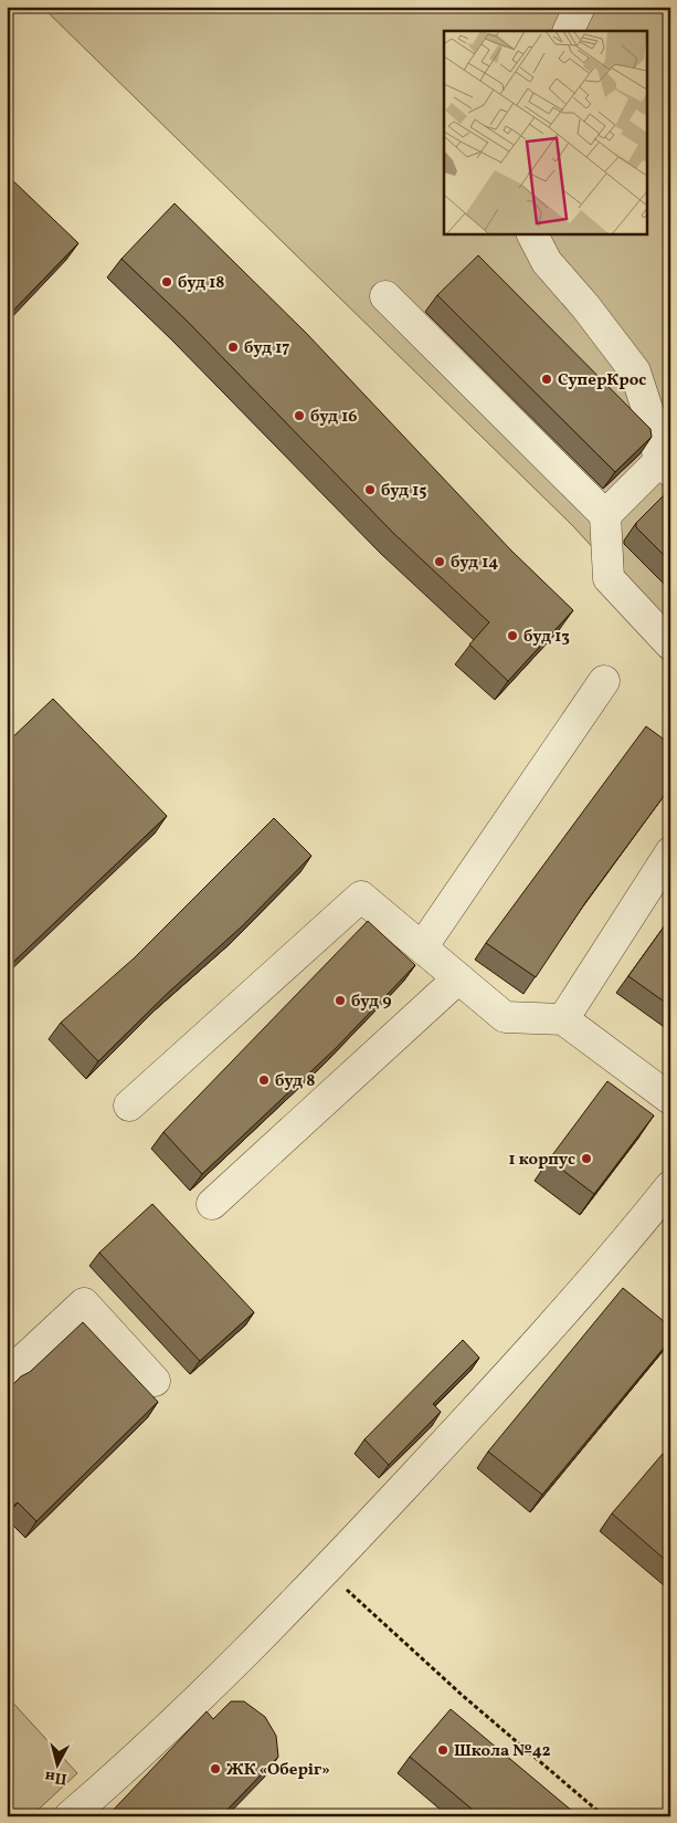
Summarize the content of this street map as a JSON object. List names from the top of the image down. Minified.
{"places":["буд 18","буд 17","СуперКрос","буд 16","буд 15","буд 14","буд 13","буд 9","буд 8","1 корпус","Школа №42","ЖК «Оберіг»"],"north":"bottom"}
